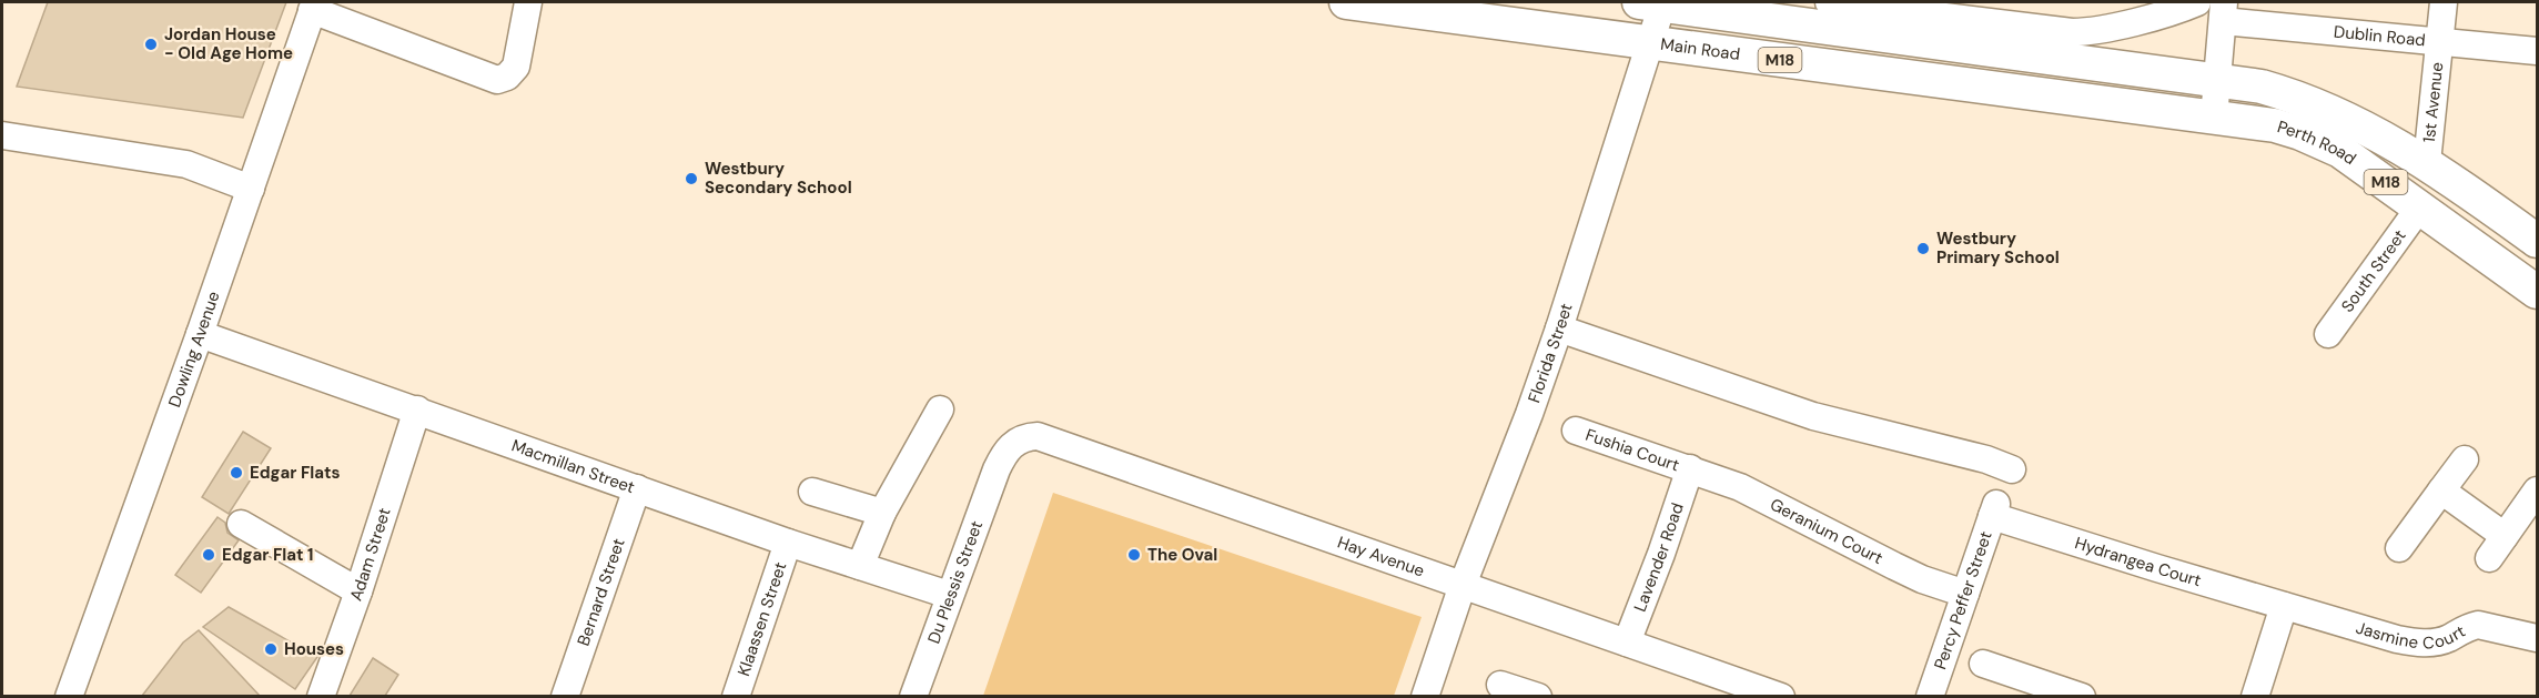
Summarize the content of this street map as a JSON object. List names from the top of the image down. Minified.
{"streets":{"main road":["Main Road","M18","Perth Road"],"street":["Dublin Road","1st Avenue","South Street","Dowling Avenue","Florida Street","Fushia Court","Macmillan Street","Geranium Court","Adam Street","Lavender Road","Hay Avenue","Hydrangea Court","Du Plessis Street","Bernard Street","Percy Peffer Street","Klaassen Street","Jasmine Court"]},"crossings":[["Dublin Road","1st Avenue"],["Main Road","Perth Road"],["Main Road","Florida Street"],["M18","1st Avenue"],["M18","Florida Street"],["Perth Road","South Street"],["Dowling Avenue","Macmillan Street"],["Florida Street","Hay Avenue"],["Fushia Court","Geranium Court"],["Fushia Court","Lavender Road"],["Macmillan Street","Adam Street"],["Macmillan Street","Du Plessis Street"],["Macmillan Street","Bernard Street"],["Macmillan Street","Klaassen Street"],["Geranium Court","Lavender Road"],["Geranium Court","Percy Peffer Street"],["Lavender Road","Hay Avenue"],["Hay Avenue","Du Plessis Street"],["Hydrangea Court","Percy Peffer Street"],["Hydrangea Court","Jasmine Court"]],"places":["Jordan House - Old Age Home","Westbury Secondary School","Westbury Primary School","Edgar Flats","Edgar Flat 1","The Oval","Houses"]}
